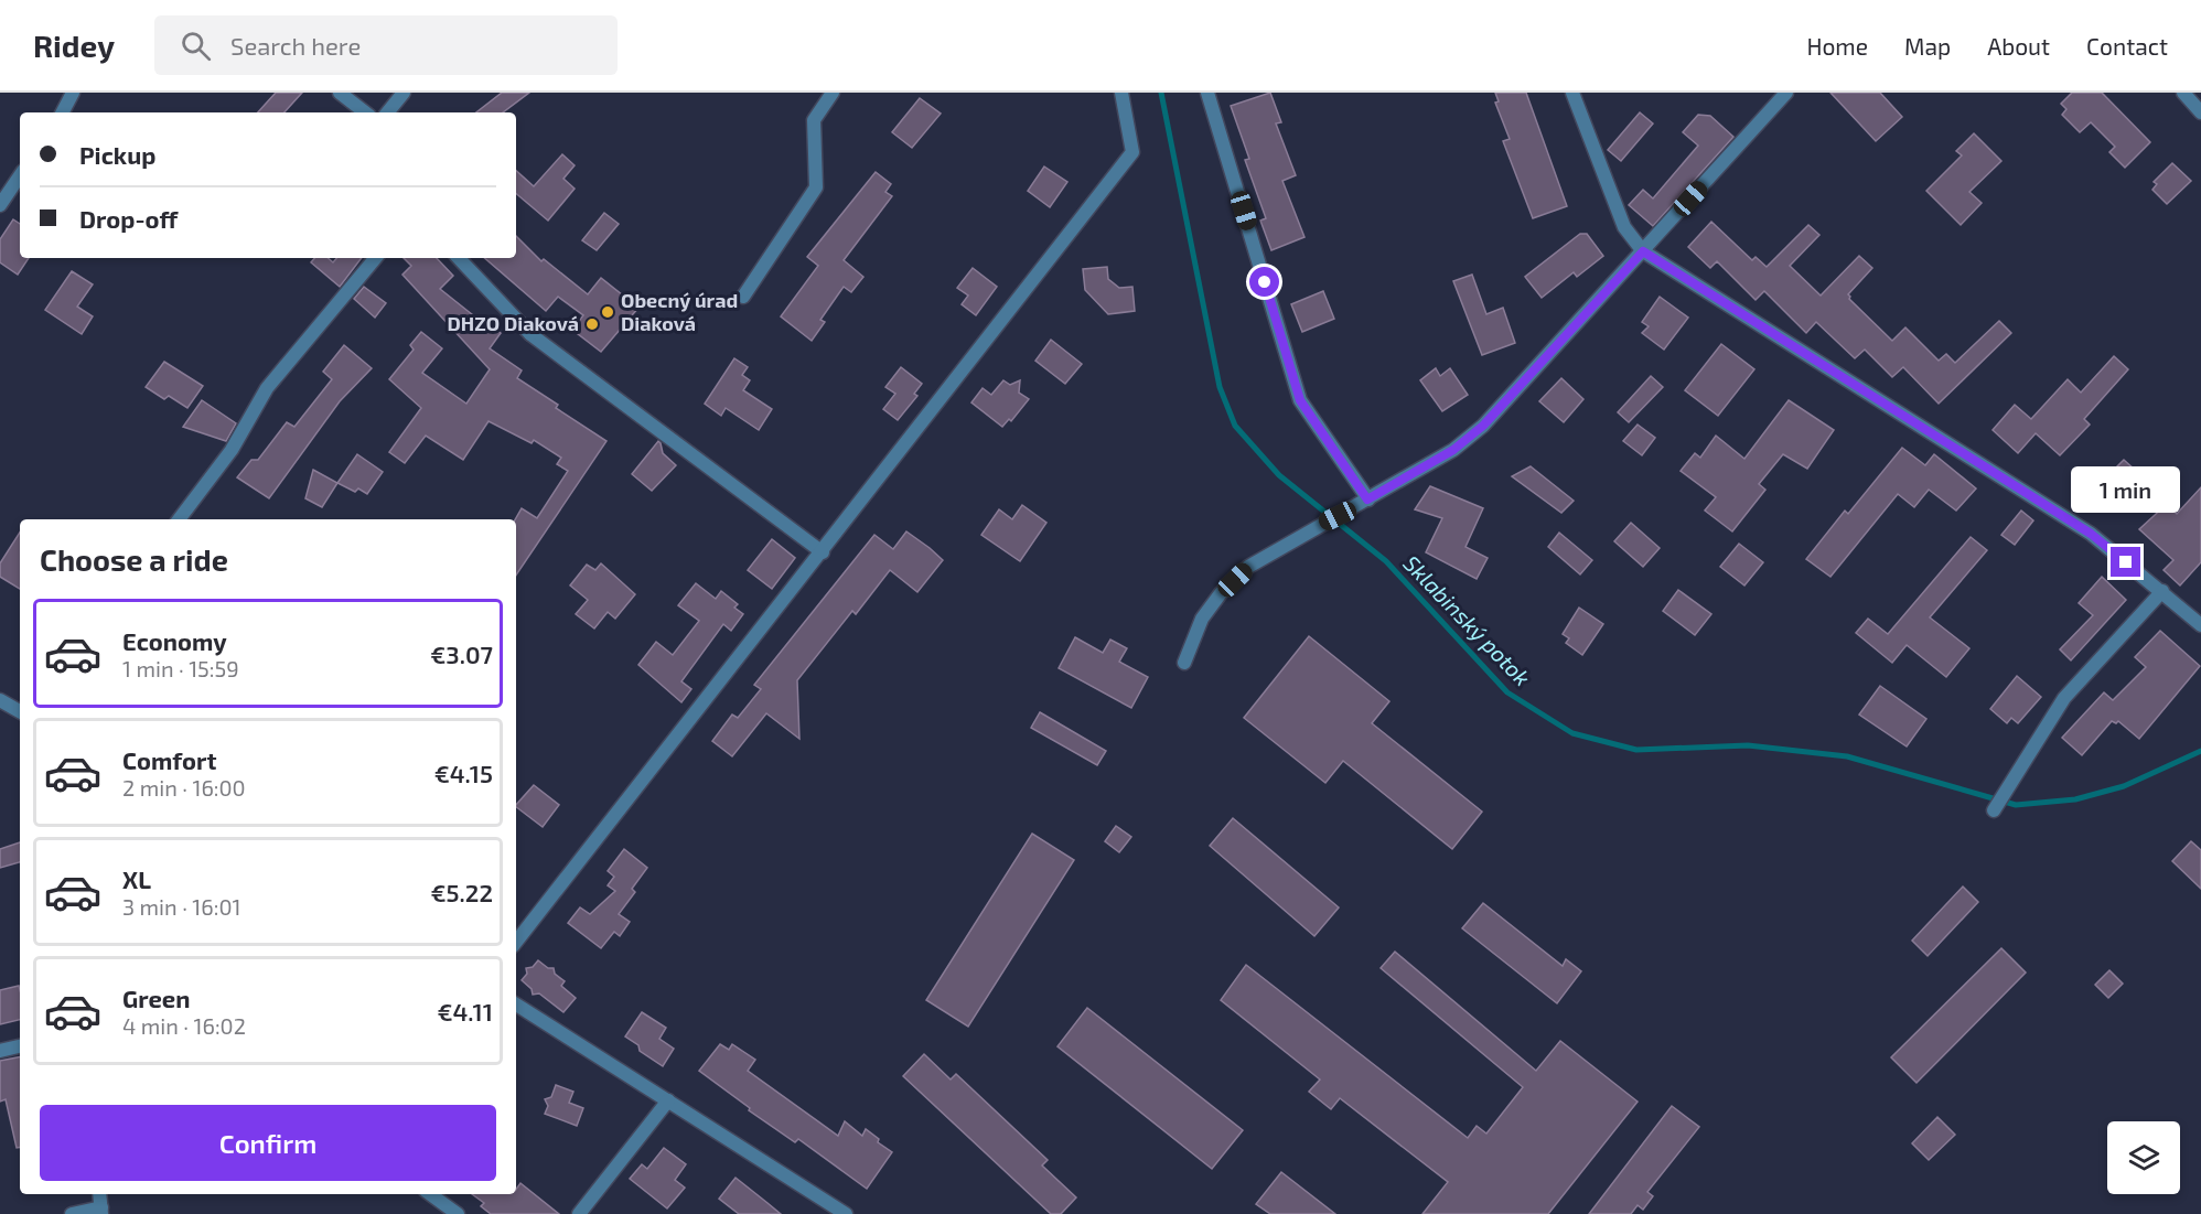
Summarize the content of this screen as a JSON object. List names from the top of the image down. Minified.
{"water":["Sklabinský potok"],"places":["Obecný úrad Diaková","DHZO Diaková"],"page":{"header":"Ridey","search":"Search here","nav":["Home","Map","About","Contact"],"banner":["Pickup","Drop-off"],"bubble":"1 min","heading":"Choose a ride","list":[{"name":"Economy","note":"1 min · 15:59","value":"€3.07"},{"name":"Comfort","note":"2 min · 16:00","value":"€4.15"},{"name":"XL","note":"3 min · 16:01","value":"€5.22"},{"name":"Green","note":"4 min · 16:02","value":"€4.11"}],"buttons":"Confirm"}}
